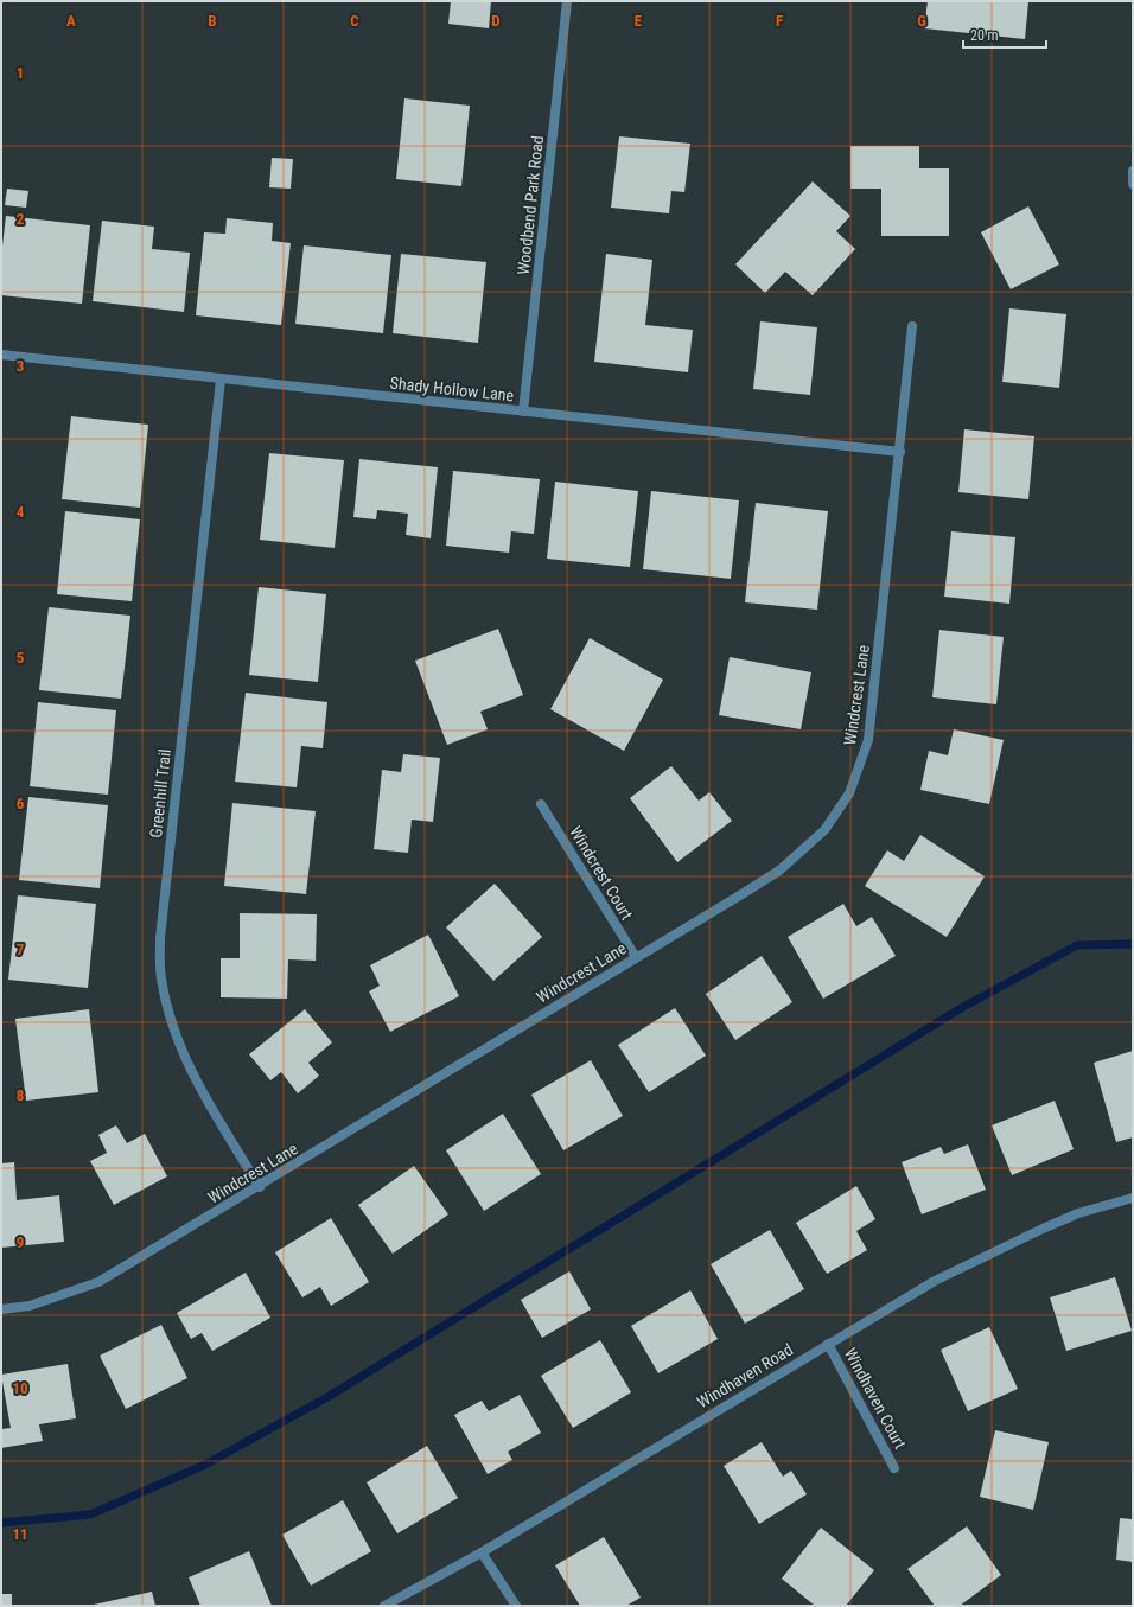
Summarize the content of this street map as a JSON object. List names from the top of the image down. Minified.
{"streets":{"street":["Woodbend Park Road","Shady Hollow Lane","Windcrest Lane","Greenhill Trail","Windcrest Court","Windhaven Road","Windhaven Court"]},"crossings":[["Woodbend Park Road","Shady Hollow Lane"],["Shady Hollow Lane","Windcrest Lane"],["Shady Hollow Lane","Greenhill Trail"],["Windcrest Lane","Greenhill Trail"],["Windcrest Lane","Windcrest Court"],["Windhaven Road","Windhaven Court"]],"scale_bar":"20 m","grid":{"columns":["A","B","C","D","E","F","G"],"rows":["1","2","3","4","5","6","7","8","9","10","11"]}}
